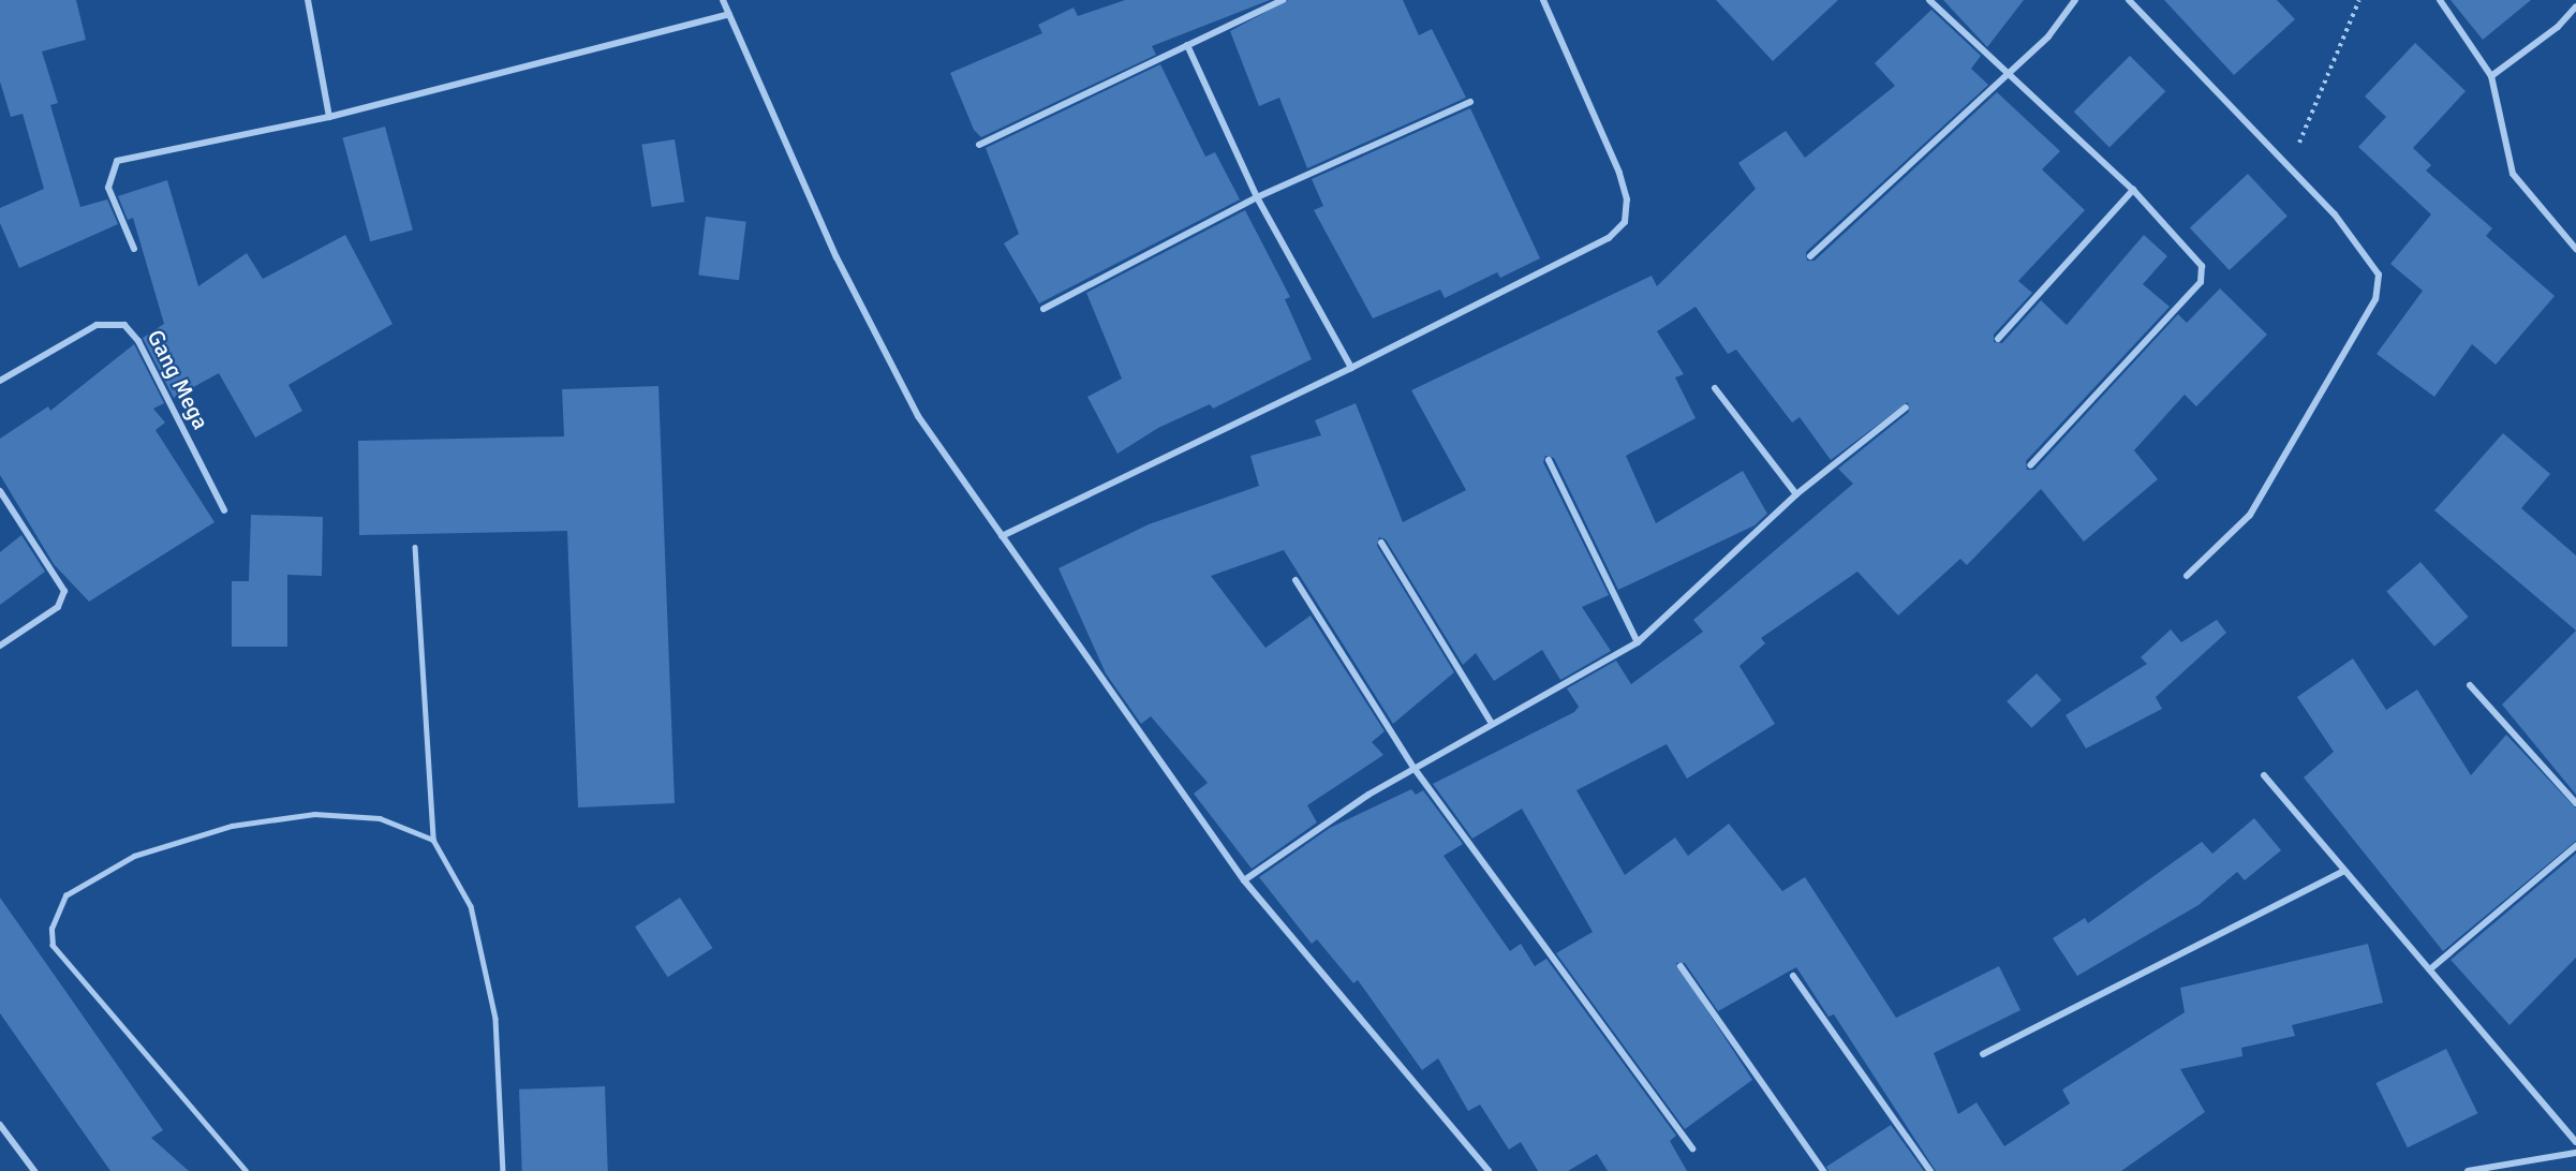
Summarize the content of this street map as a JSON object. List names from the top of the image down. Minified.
{"streets":{"street":["Gang Mega"]}}
